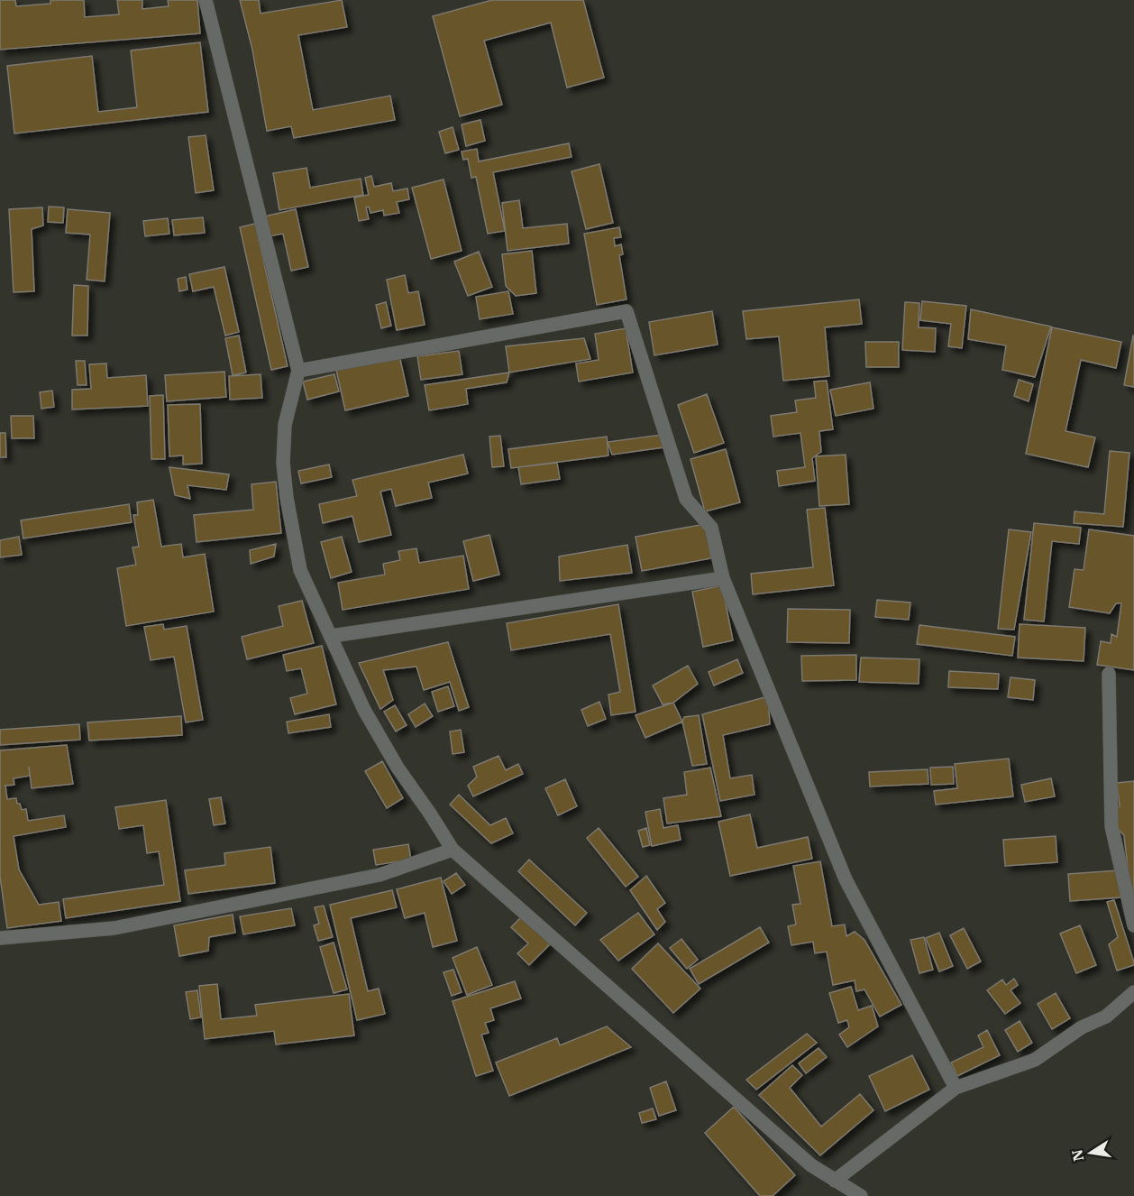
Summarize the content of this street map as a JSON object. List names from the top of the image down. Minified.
{"north":"left"}
